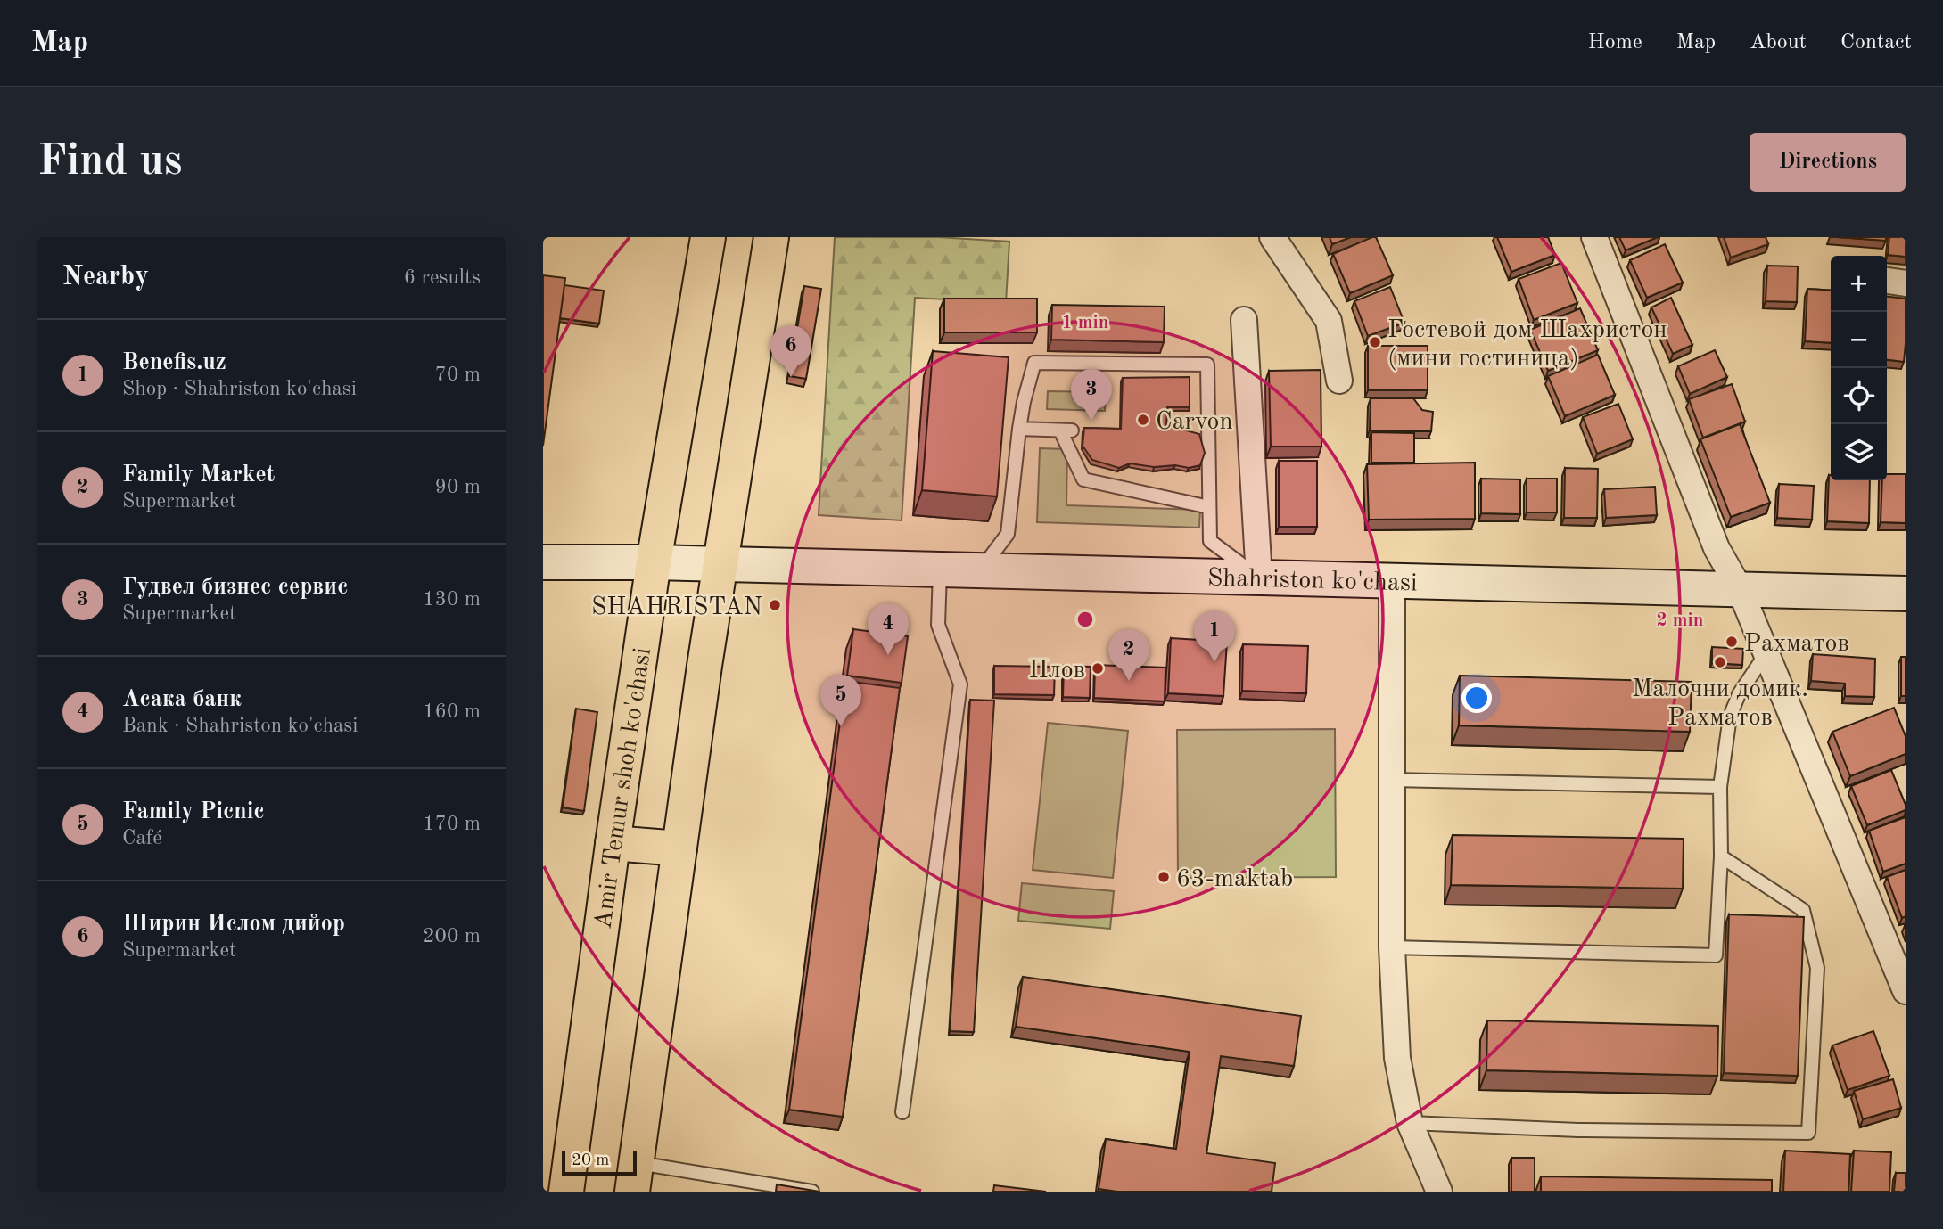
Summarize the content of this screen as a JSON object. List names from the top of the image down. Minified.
{"streets":{"main road":["Shahriston ko'chasi","Amir Temur shoh ko'chasi"]},"crossings":[["Shahriston ko'chasi","Amir Temur shoh ko'chasi"]],"places":["Гостевой дом Шахристон (мини гостиница)","Carvon","SHAHRISTAN","Рахматов","Малочни домик. Рахматов","Плов","63-maktab"],"scale_bar":"20 m","page":{"header":"Map","nav":["Home","Map","About","Contact"],"buttons":"Directions","title":"Find us","heading":["Nearby","6 results"],"map_buttons":["+","−"],"list":[{"mark":"1","name":"Benefis.uz","note":"Shop · Shahriston ko'chasi","value":"70 m"},{"mark":"2","name":"Family Market","note":"Supermarket","value":"90 m"},{"mark":"3","name":"Гудвел бизнес сервис","note":"Supermarket","value":"130 m"},{"mark":"4","name":"Асака банк","note":"Bank · Shahriston ko'chasi","value":"160 m"},{"mark":"5","name":"Family Picnic","note":"Café","value":"170 m"},{"mark":"6","name":"Ширин Ислом дийор","note":"Supermarket","value":"200 m"}],"pins":["6","3","4","1","2","5"],"scale":"20 m"},"rings":["1 min","2 min"]}
